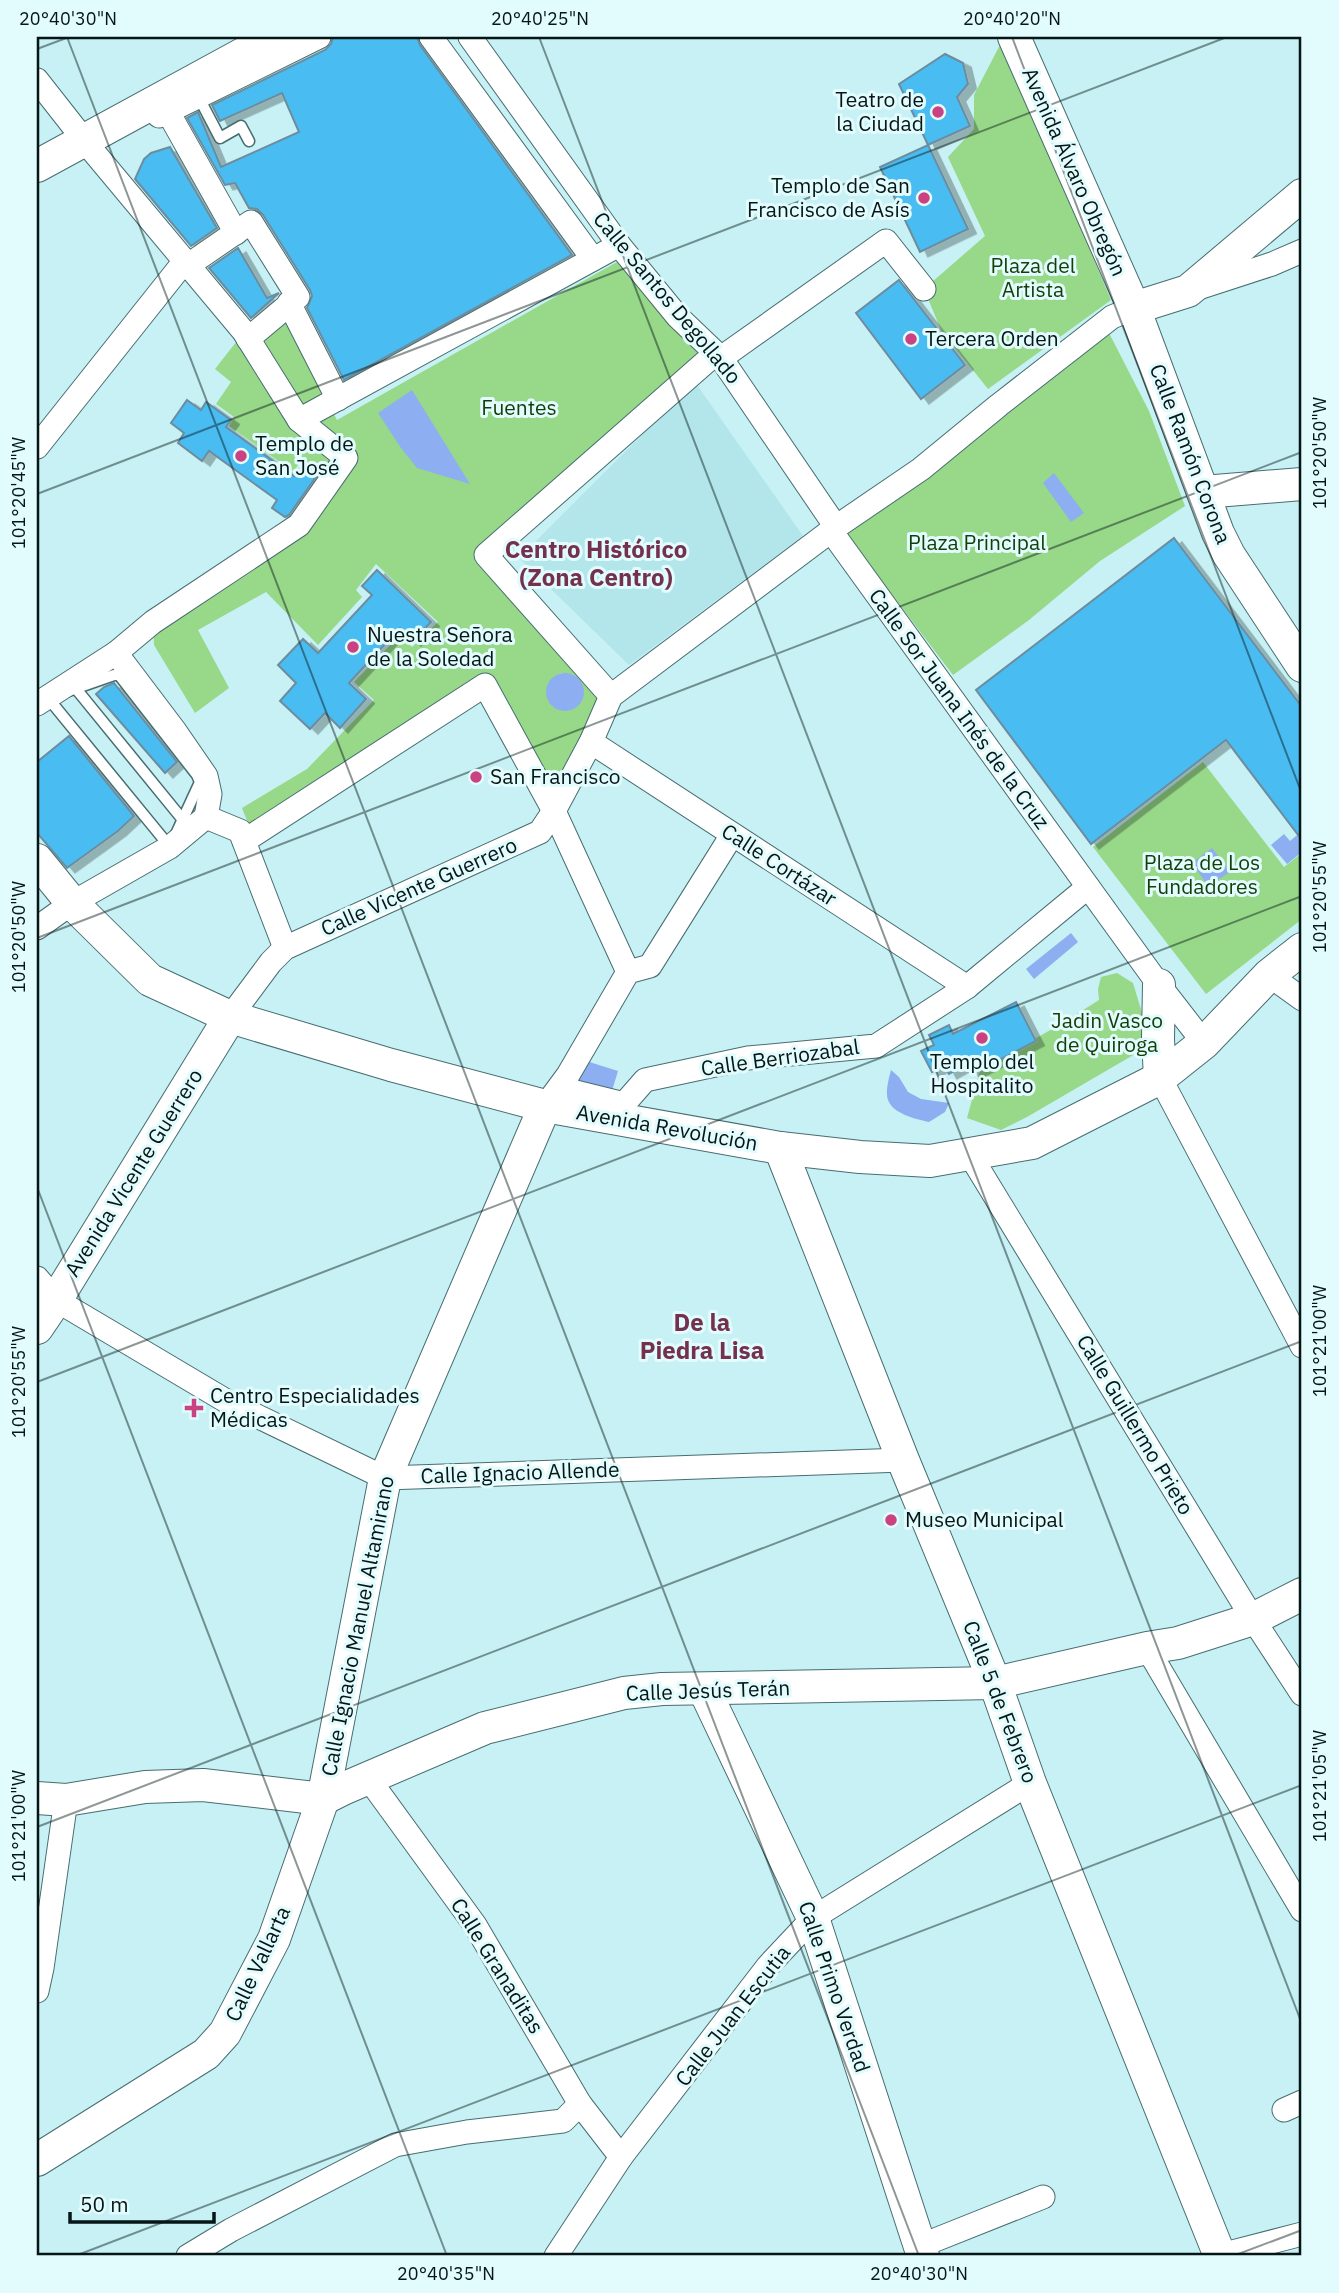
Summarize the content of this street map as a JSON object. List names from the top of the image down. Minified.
{"streets":{"street":["Avenida Álvaro Obregón","Calle Santos Degollado","Calle Ramón Corona","Calle Sor Juana Inés de la Cruz","Calle Cortázar","Calle Vicente Guerrero","Calle Berriozabal","Avenida Revolución","Avenida Vicente Guerrero","Calle Guillermo Prieto","Calle Ignacio Allende","Calle Ignacio Manuel Altamirano","Calle Jesús Terán","Calle 5 de Febrero","Calle Vallarta","Calle Granaditas","Calle Primo Verdad","Calle Juan Escutia"]},"crossings":[["Avenida Álvaro Obregón","Calle Ramón Corona"],["Calle Santos Degollado","Calle Sor Juana Inés de la Cruz"],["Calle Sor Juana Inés de la Cruz","Calle Berriozabal"],["Calle Sor Juana Inés de la Cruz","Avenida Revolución"],["Calle Cortázar","Calle Vicente Guerrero"],["Calle Cortázar","Calle Berriozabal"],["Calle Vicente Guerrero","Avenida Revolución"],["Calle Vicente Guerrero","Avenida Vicente Guerrero"],["Calle Berriozabal","Avenida Revolución"],["Calle Berriozabal","Calle Ignacio Manuel Altamirano"],["Avenida Revolución","Avenida Vicente Guerrero"],["Avenida Revolución","Calle Guillermo Prieto"],["Avenida Revolución","Calle Ignacio Manuel Altamirano"],["Avenida Revolución","Calle 5 de Febrero"],["Avenida Vicente Guerrero","Calle Ignacio Allende"],["Calle Guillermo Prieto","Calle Jesús Terán"],["Calle Ignacio Allende","Calle Ignacio Manuel Altamirano"],["Calle Ignacio Allende","Calle 5 de Febrero"],["Calle Ignacio Manuel Altamirano","Calle Jesús Terán"],["Calle Ignacio Manuel Altamirano","Calle Vallarta"],["Calle Jesús Terán","Calle 5 de Febrero"],["Calle Jesús Terán","Calle Vallarta"],["Calle Jesús Terán","Calle Granaditas"],["Calle Jesús Terán","Calle Primo Verdad"],["Calle 5 de Febrero","Calle Juan Escutia"],["Calle Granaditas","Calle Juan Escutia"],["Calle Primo Verdad","Calle Juan Escutia"]],"districts":["Centro Histórico (Zona Centro)","De la Piedra Lisa"],"parks":["Plaza del Artista","Fuentes","Plaza Principal","Plaza de Los Fundadores","Jadin Vasco de Quiroga"],"places":{"other":["Teatro de la Ciudad","Templo de San Francisco de Asís","Tercera Orden","Templo de San José","Nuestra Señora de la Soledad","San Francisco","Templo del Hospitalito","Museo Municipal"],"health":["Centro Especialidades Médicas"]},"scale_bar":"50 m","coordinates":["20°40'30\"N","20°40'25\"N","20°40'20\"N","101°20'50\"W","101°20'45\"W","101°20'55\"W","101°21'00\"W","101°21'05\"W","20°40'35\"N"]}
